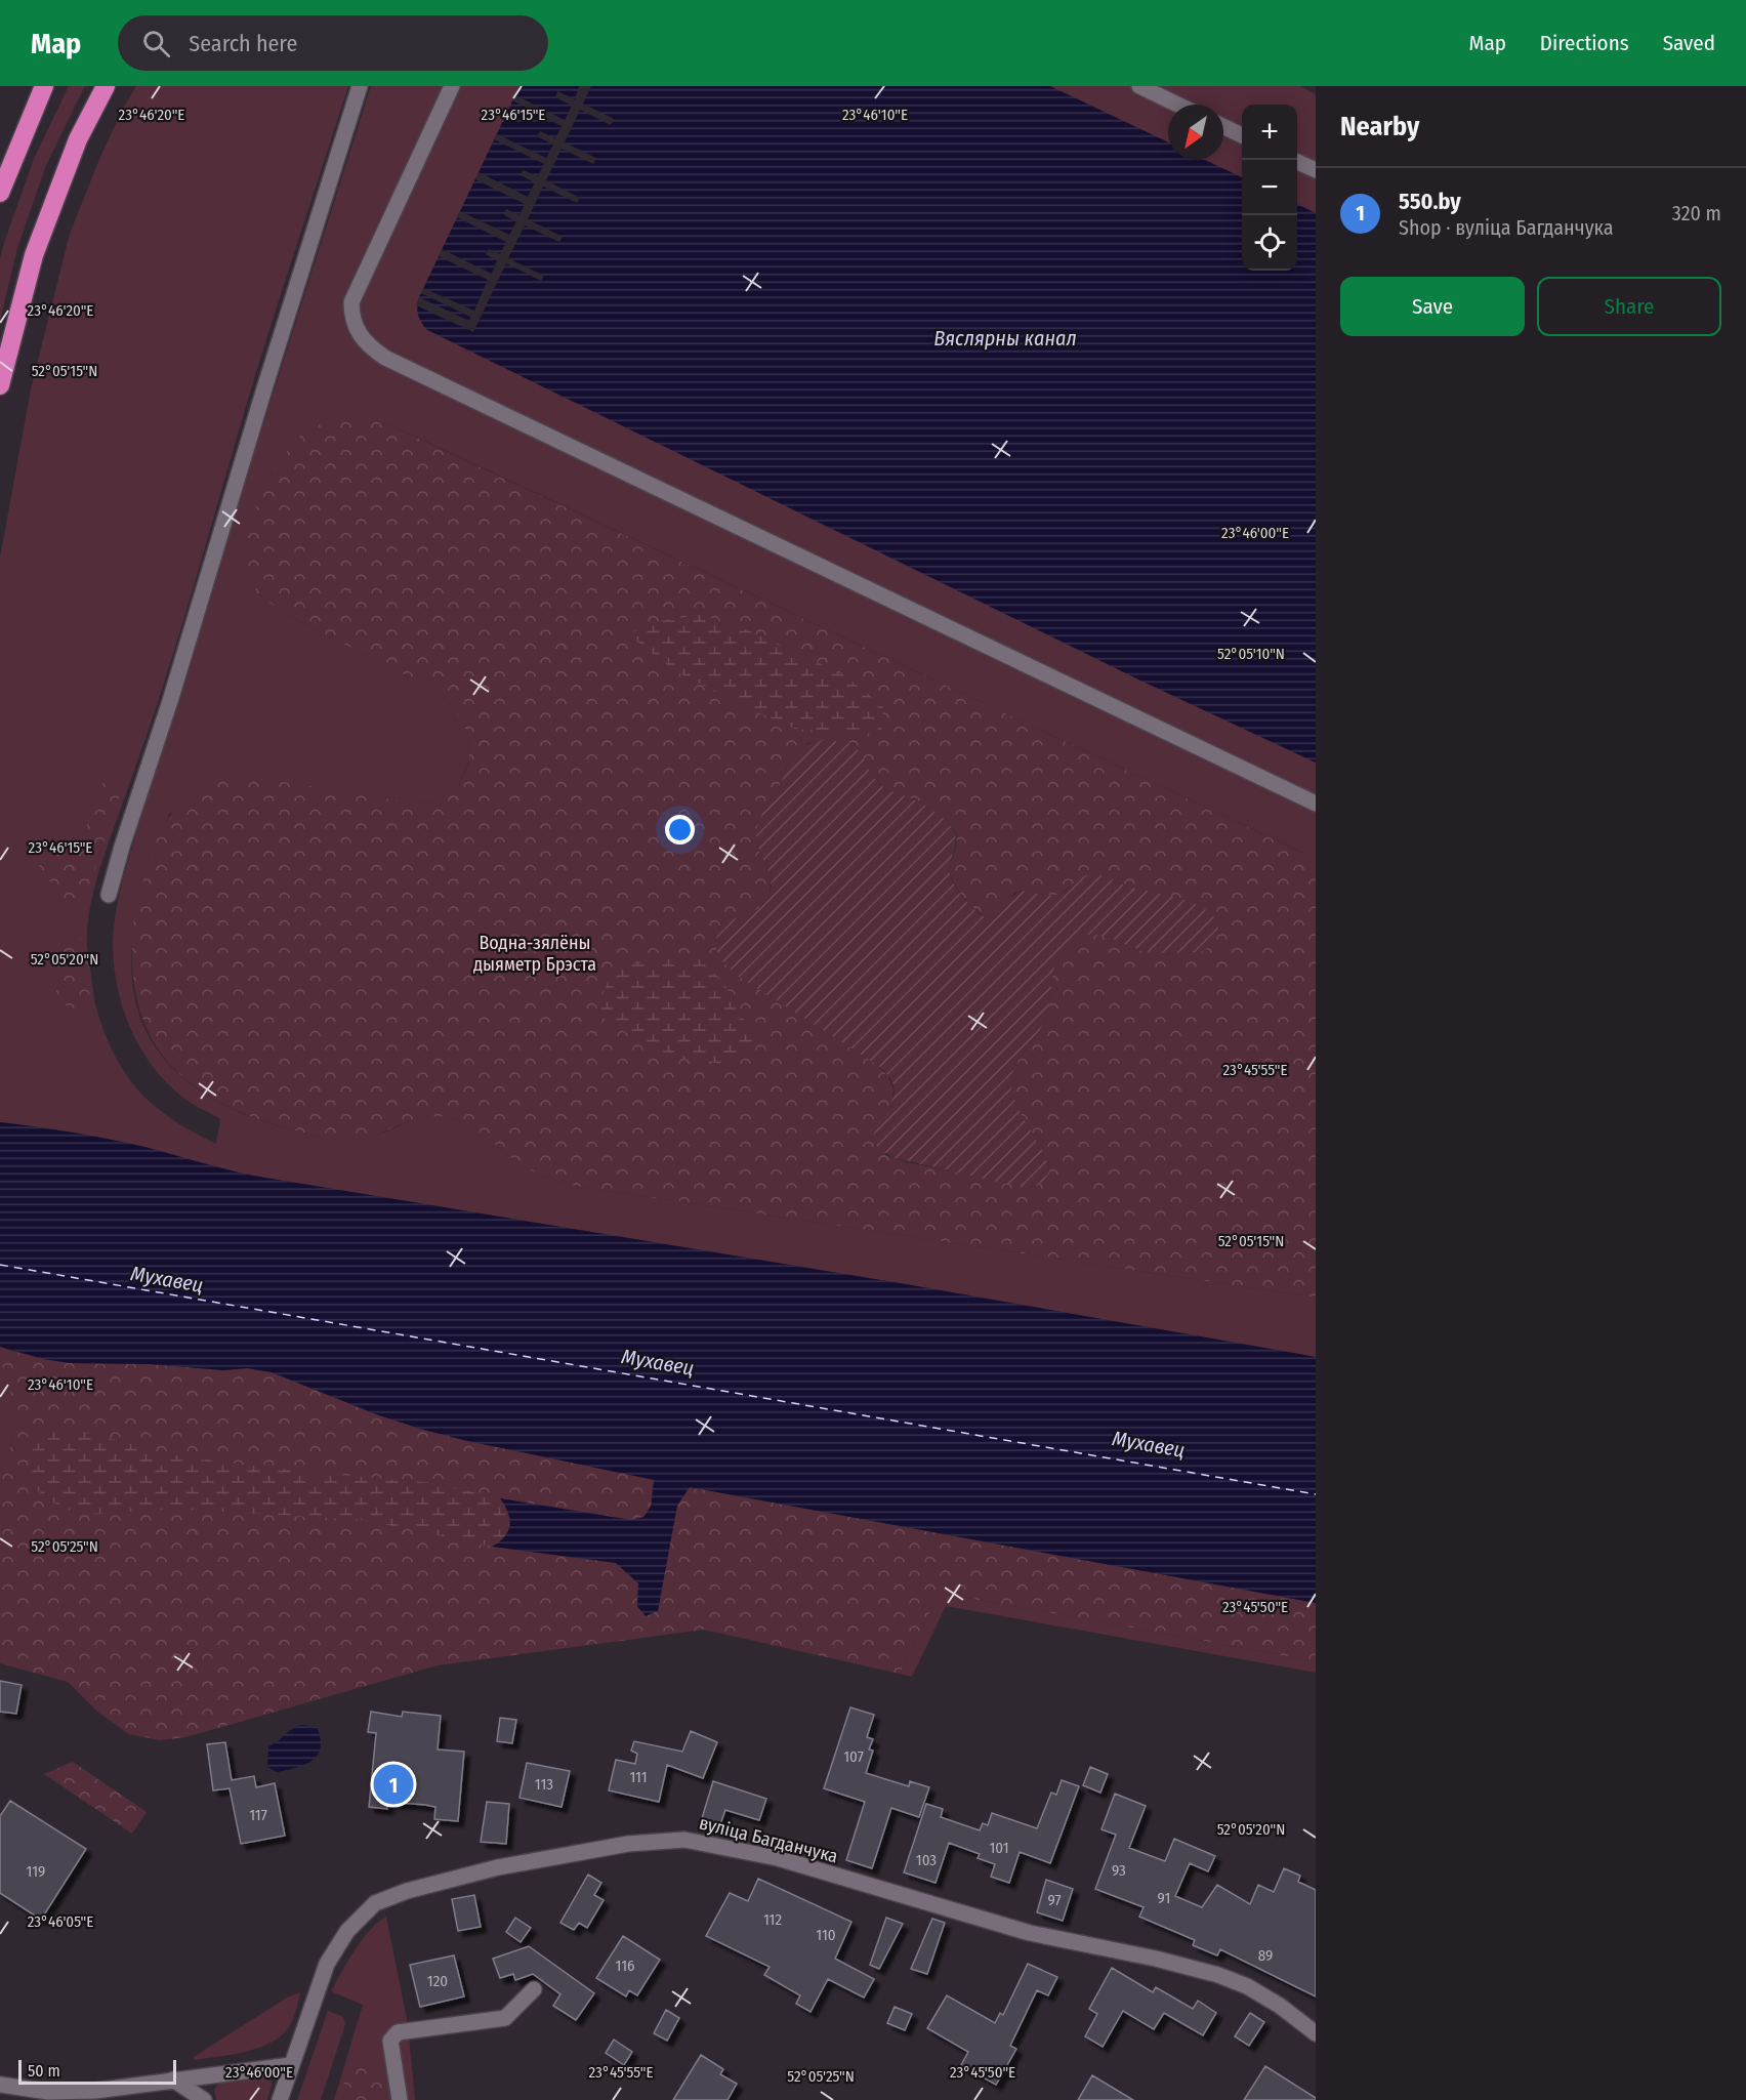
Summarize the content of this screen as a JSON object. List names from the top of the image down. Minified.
{"streets":{"street":["вуліца Багданчука"]},"water":["Вяслярны канал","Мухавец"],"parks":["Водна-зялёны дыяметр Брэста"],"house_numbers":["107","111","113","117","101","103","93","119","91","97","112","110","89","116","120"],"scale_bar":"50 m","north":"bottom left","page":{"header":"Map","search":"Search here","nav":["Map","Directions","Saved"],"heading":"Nearby","map_buttons":["+","−"],"list":[{"mark":"1","name":"550.by","note":"Shop · вуліца Багданчука","value":"320 m"}],"buttons":["Save","Share"],"pins":"1","scale":"50 m"},"coordinates":["23°46'20\"E","23°46'15\"E","23°46'10\"E","52°05'15\"N","23°46'00\"E","52°05'10\"N","52°05'20\"N","23°45'55\"E","52°05'25\"N","23°45'50\"E","23°46'05\"E"]}
